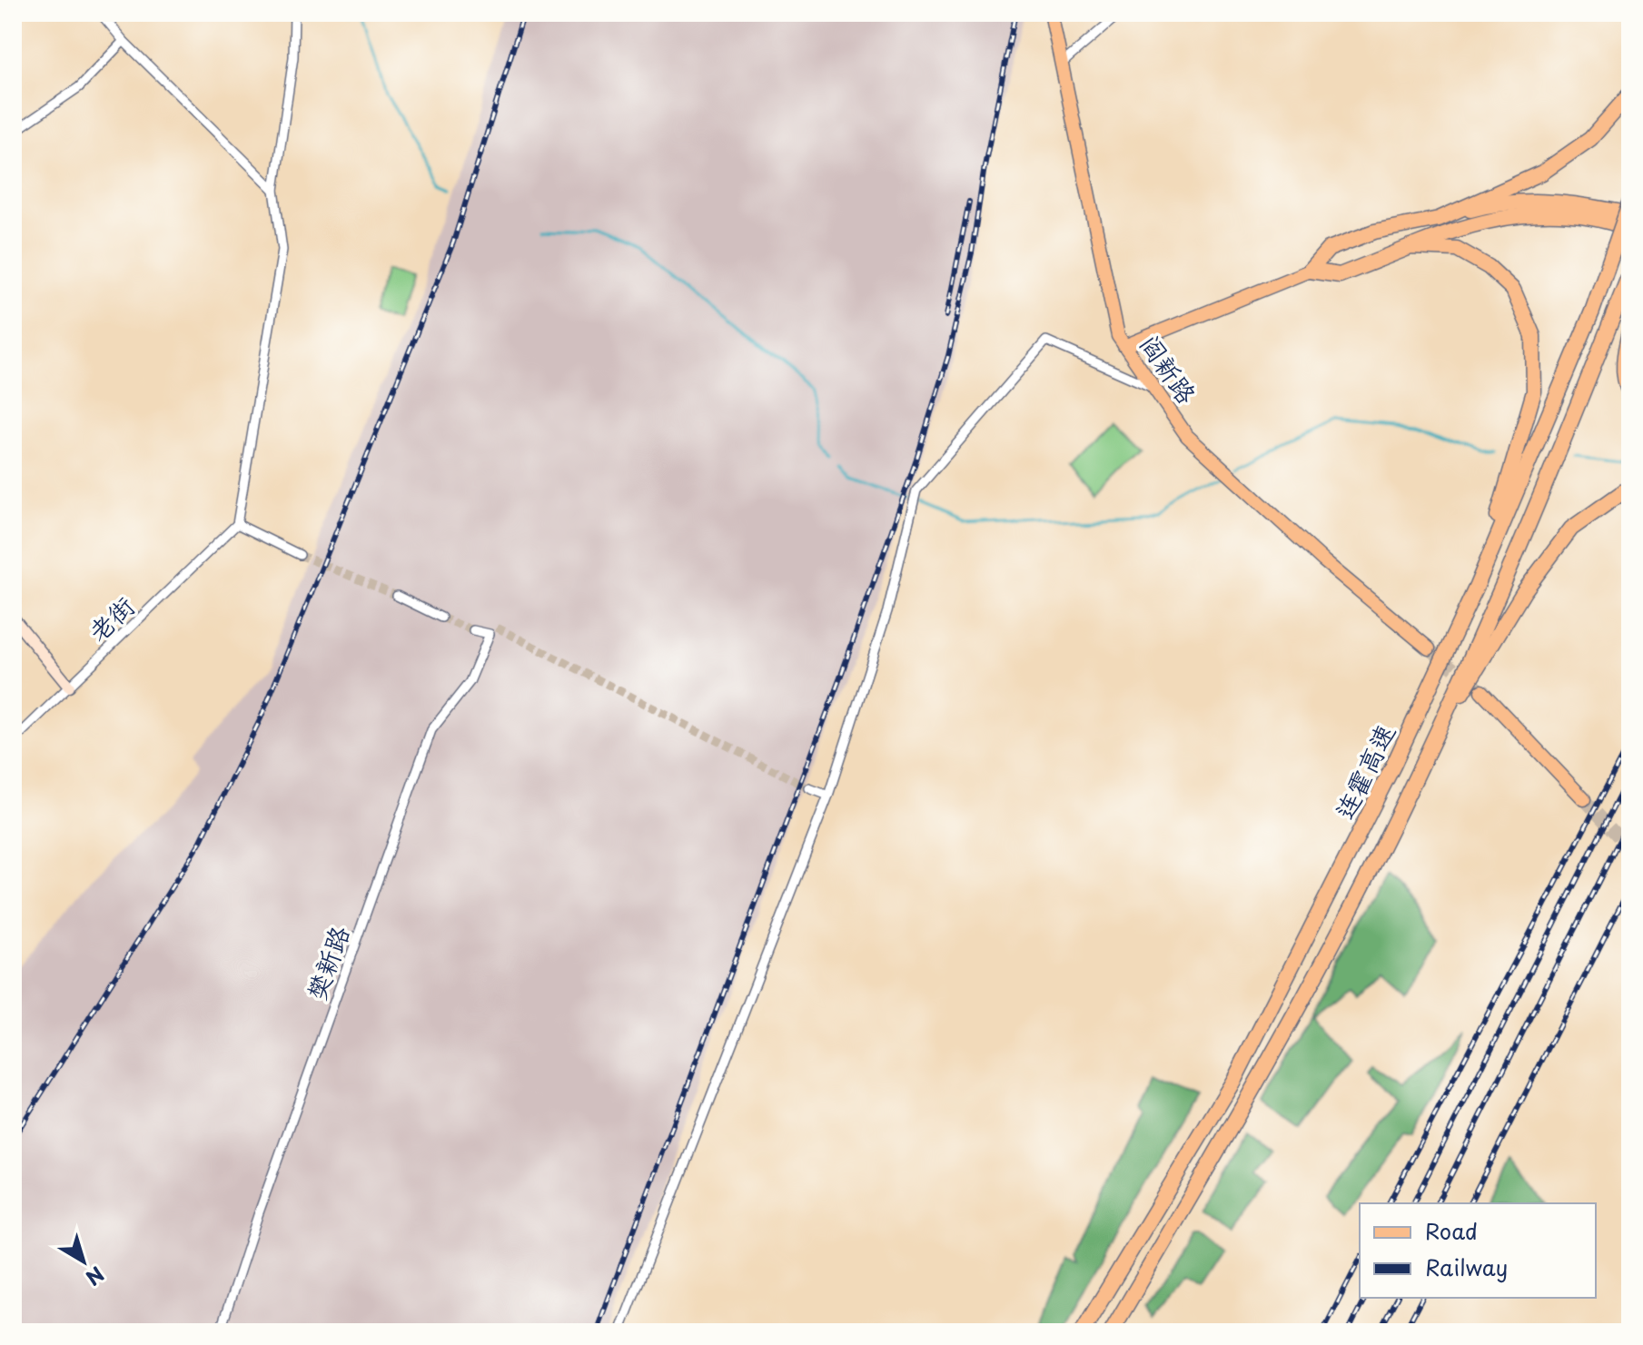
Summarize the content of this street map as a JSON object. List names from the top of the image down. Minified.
{"streets":{"highway":["连霍高速"],"main road":["阎新路"],"street":["老街","樊新路"]},"legend":["Road","Railway"],"north":"bottom right"}
